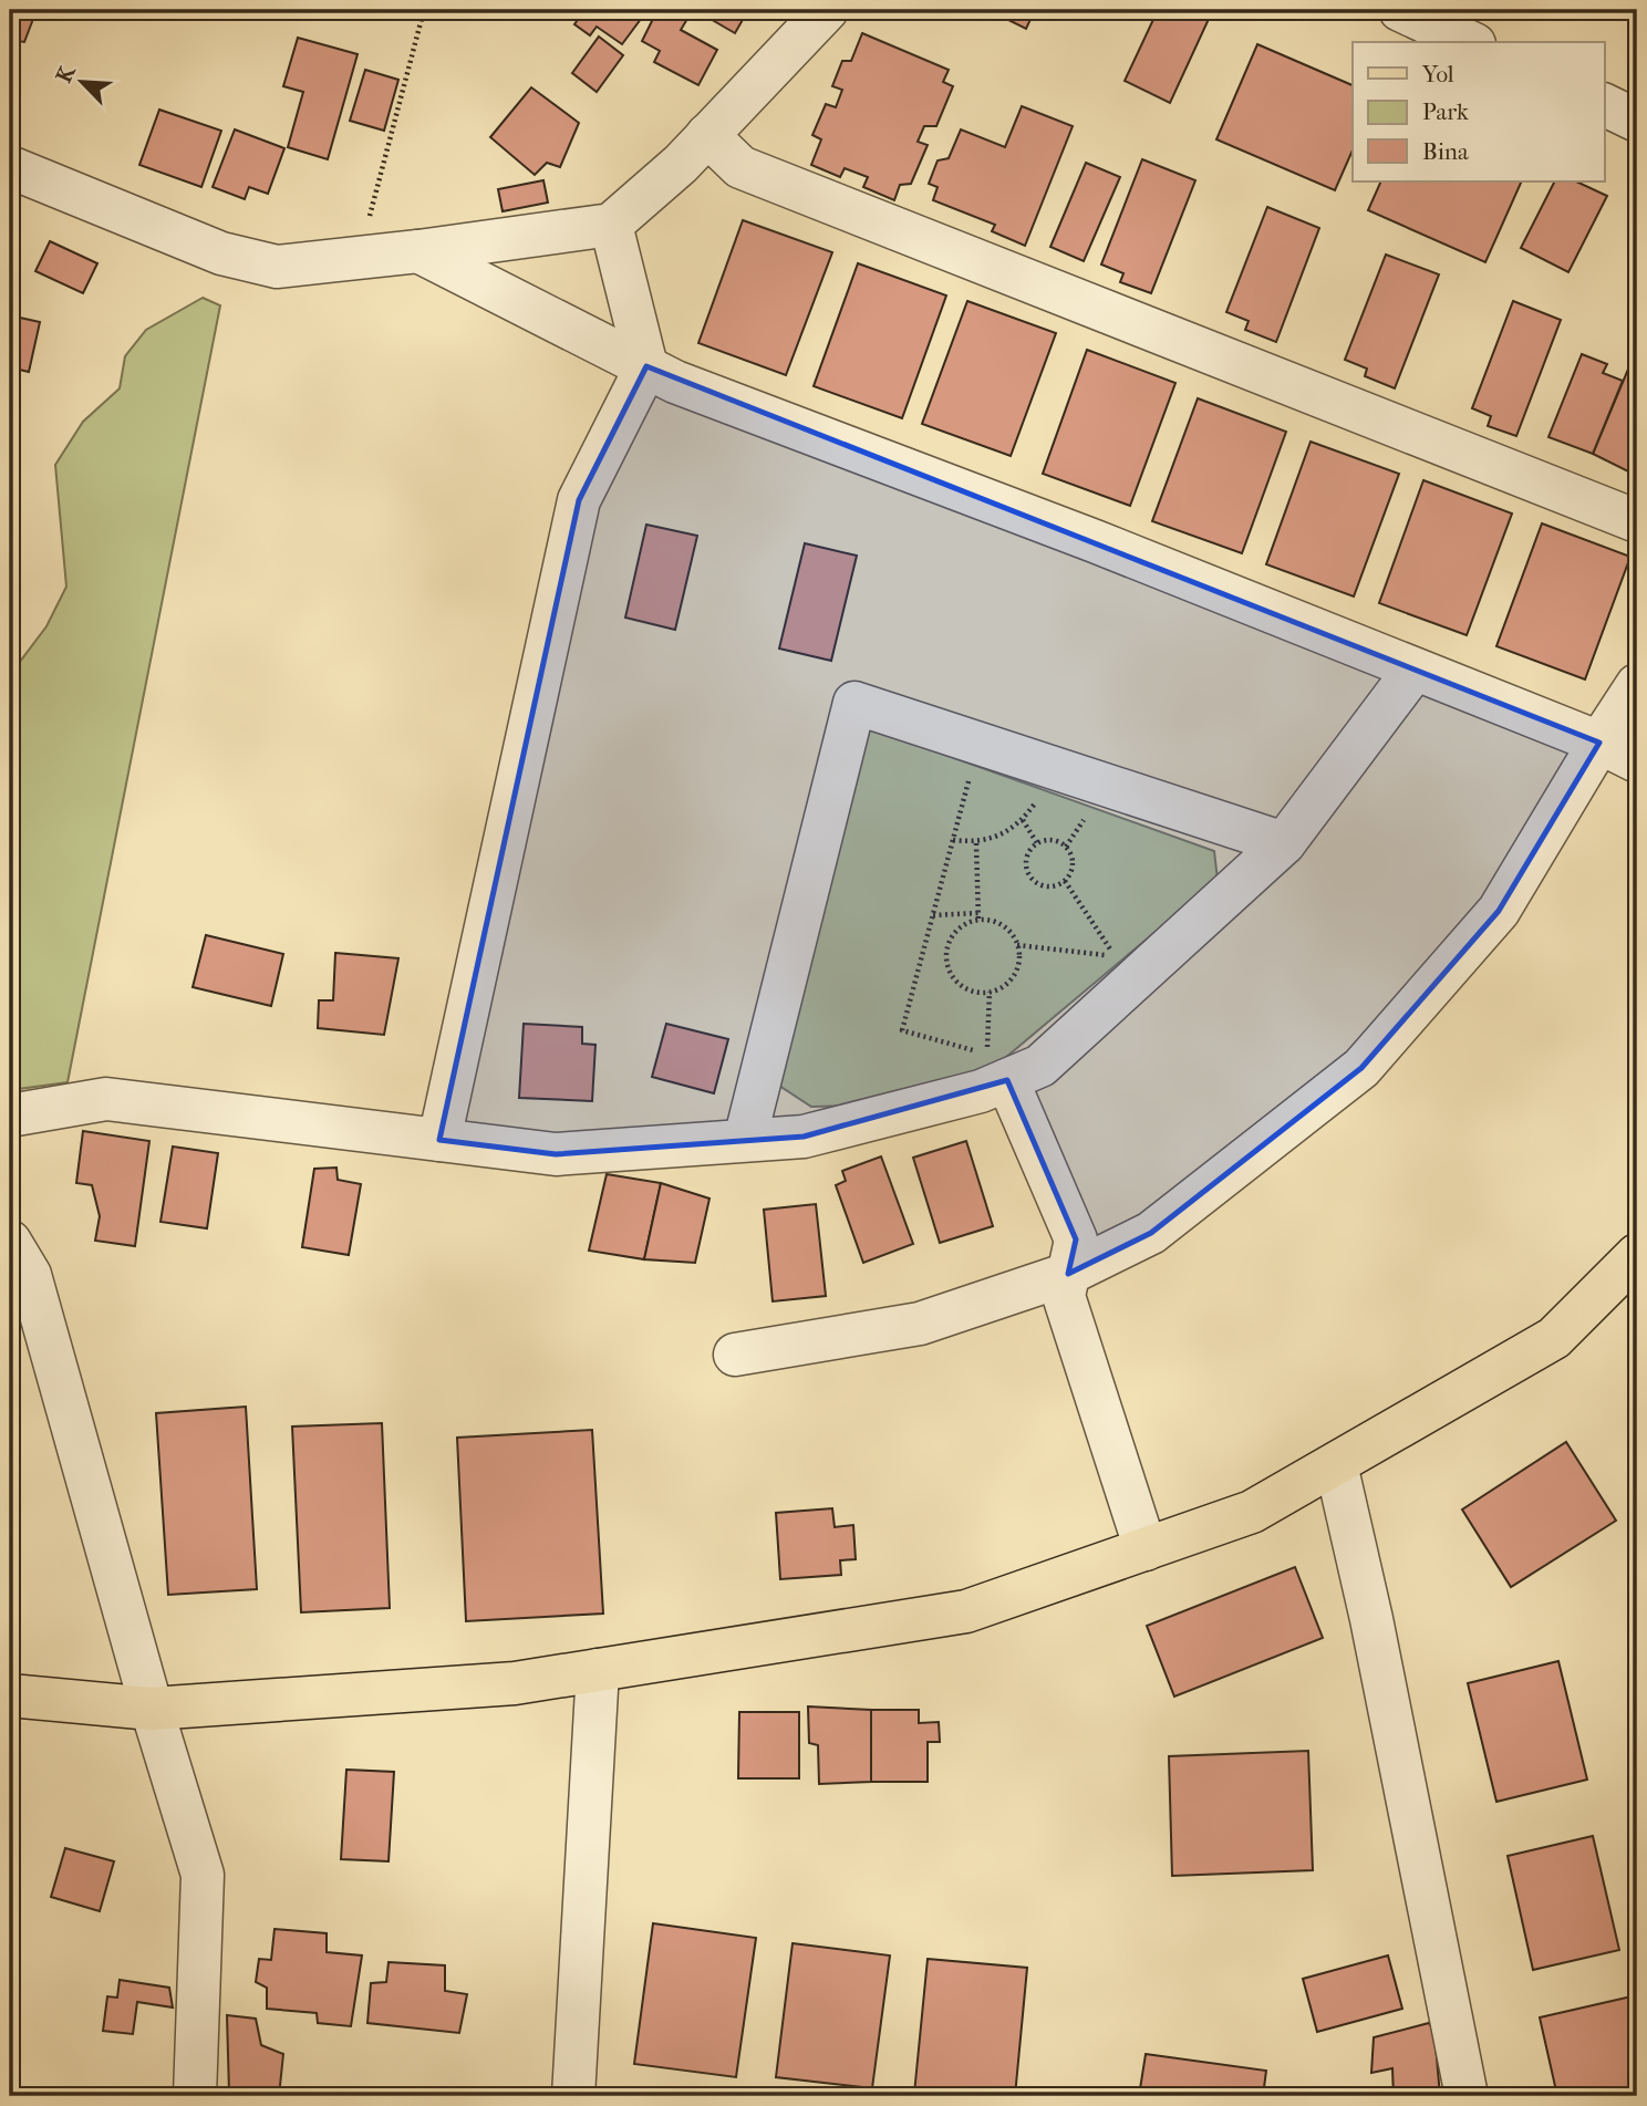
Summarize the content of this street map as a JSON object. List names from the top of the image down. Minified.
{"legend":["Yol","Park","Bina"],"north":"top left"}
